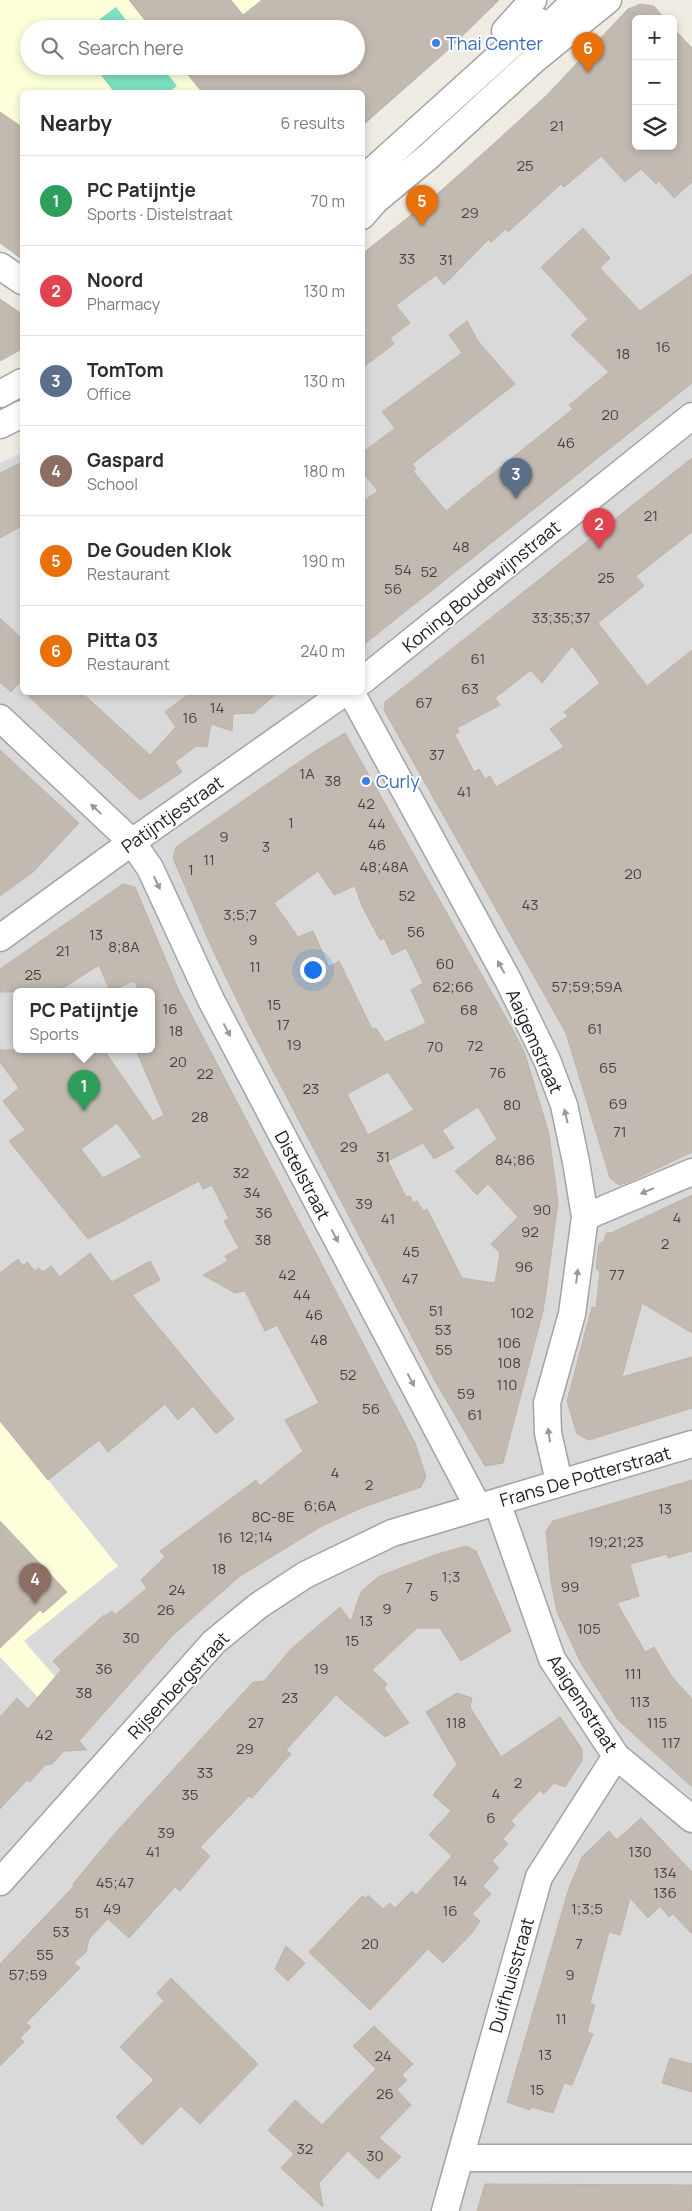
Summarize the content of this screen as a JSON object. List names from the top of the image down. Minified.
{"streets":{"street":["Koning Boudewijnstraat","Patijntjestraat","Aaigemstraat","Distelstraat","Frans De Potterstraat","Rijsenbergstraat","Duifhuisstraat"]},"crossings":[["Patijntjestraat","Distelstraat"],["Aaigemstraat","Distelstraat"],["Aaigemstraat","Frans De Potterstraat"],["Aaigemstraat","Rijsenbergstraat"],["Aaigemstraat","Duifhuisstraat"],["Distelstraat","Frans De Potterstraat"],["Distelstraat","Rijsenbergstraat"],["Frans De Potterstraat","Rijsenbergstraat"]],"one_way":["Aaigemstraat"],"places":["Thai Center","Curly"],"house_numbers":["21","25","29","33","31","16","18","20","46","21","48","54","52","25","56","33;35;37","61","63","67","14","16","37","1A","38","41","42","1","44","9","46","3","11","48;48A","1","20","52","43","3;5;7","56","13","9","8;8A","21","60","11","25","62;66","57;59;59A","15","16","68","17","61","18","19","72","70","20","65","76","22","23","69","80","28","71","29","31","84;86","32","34","39","90","36","4","41","92","38","2","45","96","42","77","47","44","51","102","46","53","48","106","55","108","52","110","59","56","61","4","2","6;6A","13","8C-8E","12;14","16","19;21;23","18","1;3","99","7","24","5","9","26","13","105","30","15","36","19","111","38","23","113","27","118","115","42","117","29","33","2","4","35","6","39","41","130","134","14","45;47","136","49","1;3;5","16","51","53","20","7","55","57;59","9","11","13","24","15","26","32","30"],"page":{"map_buttons":["+","−"],"search":"Search here","pins":["6","5","3","2","1","4"],"heading":["Nearby","6 results"],"list":[{"mark":"1","name":"PC Patijntje","note":"Sports · Distelstraat","value":"70 m"},{"mark":"2","name":"Noord","note":"Pharmacy","value":"130 m"},{"mark":"3","name":"TomTom","note":"Office","value":"130 m"},{"mark":"4","name":"Gaspard","note":"School","value":"180 m"},{"mark":"5","name":"De Gouden Klok","note":"Restaurant","value":"190 m"},{"mark":"6","name":"Pitta 03","note":"Restaurant","value":"240 m"}],"popup":["PC Patijntje","Sports"]}}
